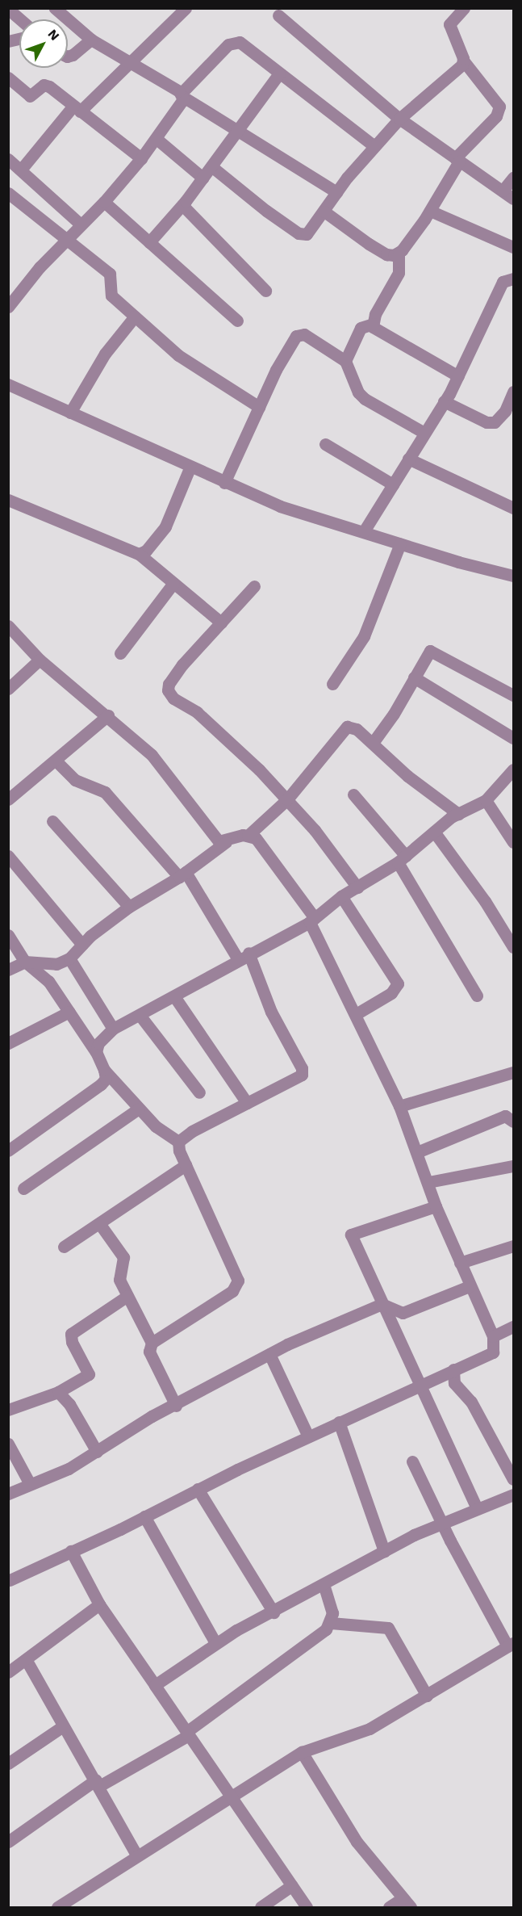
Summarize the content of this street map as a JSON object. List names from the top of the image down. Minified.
{"north":"top right"}
